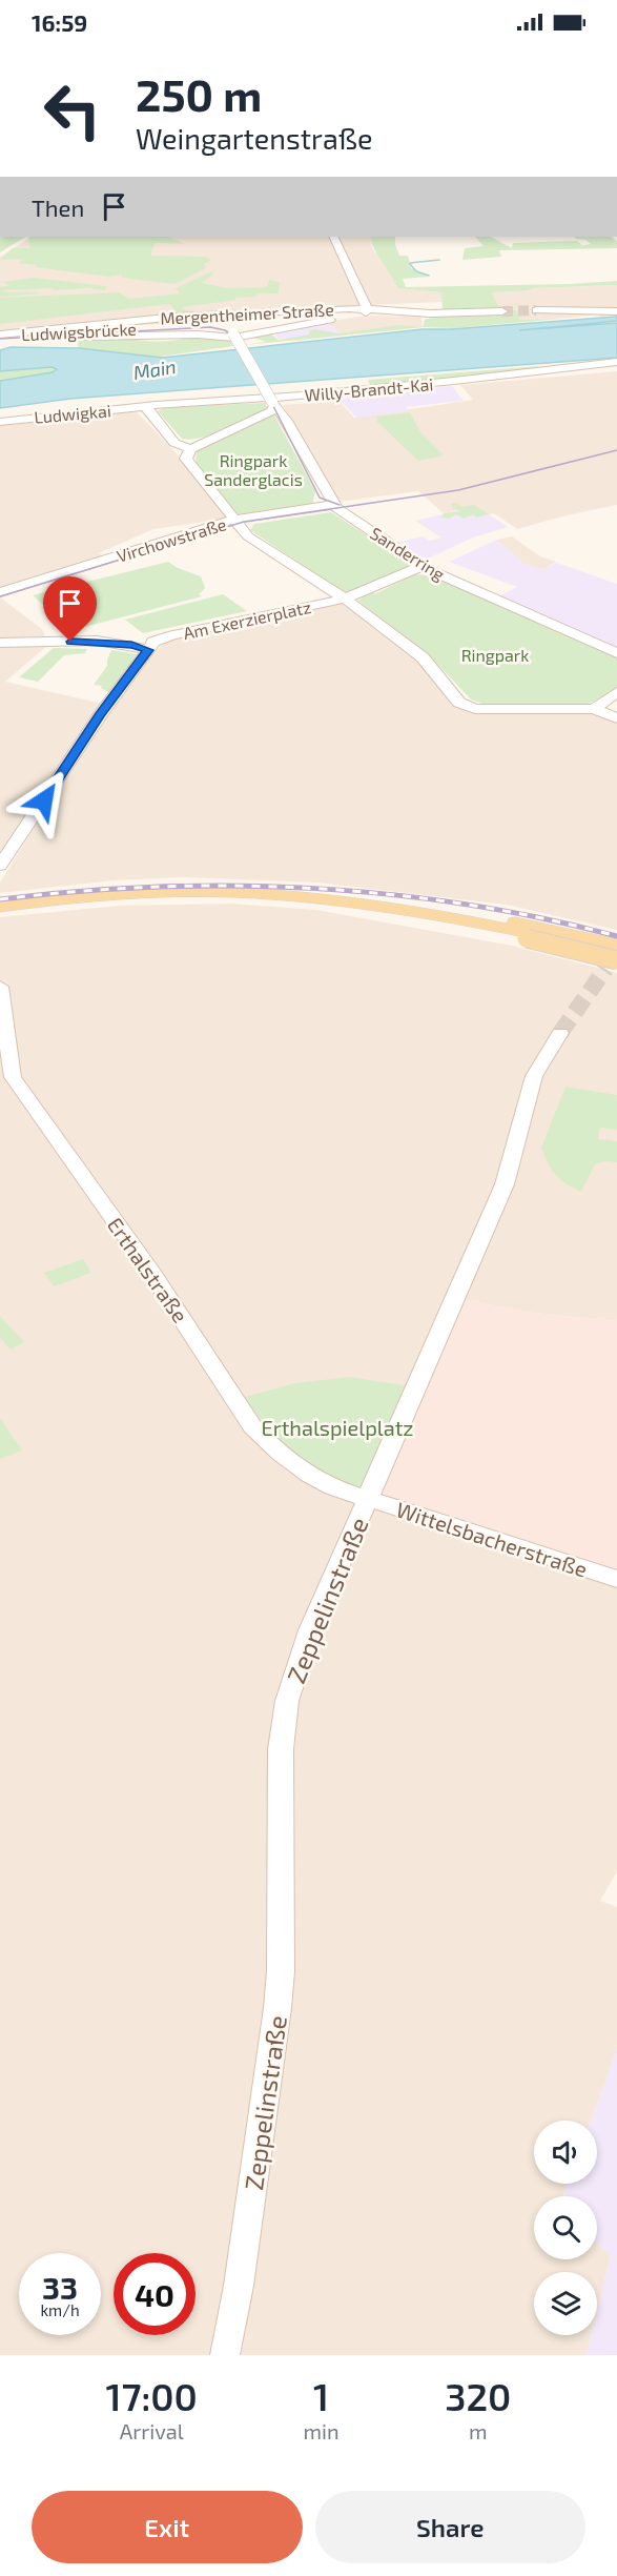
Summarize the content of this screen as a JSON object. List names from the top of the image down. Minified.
{"streets":{"street":["Mergentheimer Straße","Ludwigsbrücke","Willy-Brandt-Kai","Ludwigkai","Virchowstraße","Sanderring","Am Exerzierplatz","Erthalstraße","Wittelsbacherstraße","Zeppelinstraße"]},"crossings":[["Mergentheimer Straße","Ludwigsbrücke"],["Willy-Brandt-Kai","Ludwigkai"],["Virchowstraße","Sanderring"],["Sanderring","Am Exerzierplatz"],["Erthalstraße","Wittelsbacherstraße"],["Erthalstraße","Zeppelinstraße"],["Wittelsbacherstraße","Zeppelinstraße"]],"water":["Main"],"parks":["Ringpark Sanderglacis","Ringpark","Erthalspielplatz"],"page":{"status":"16:59","turn":["250 m","Weingartenstraße"],"then":"Then","speed":"33 km/h","limit":"40","eta":["17:00","Arrival","1","min","320","m"],"buttons":["Exit","Share"]}}
